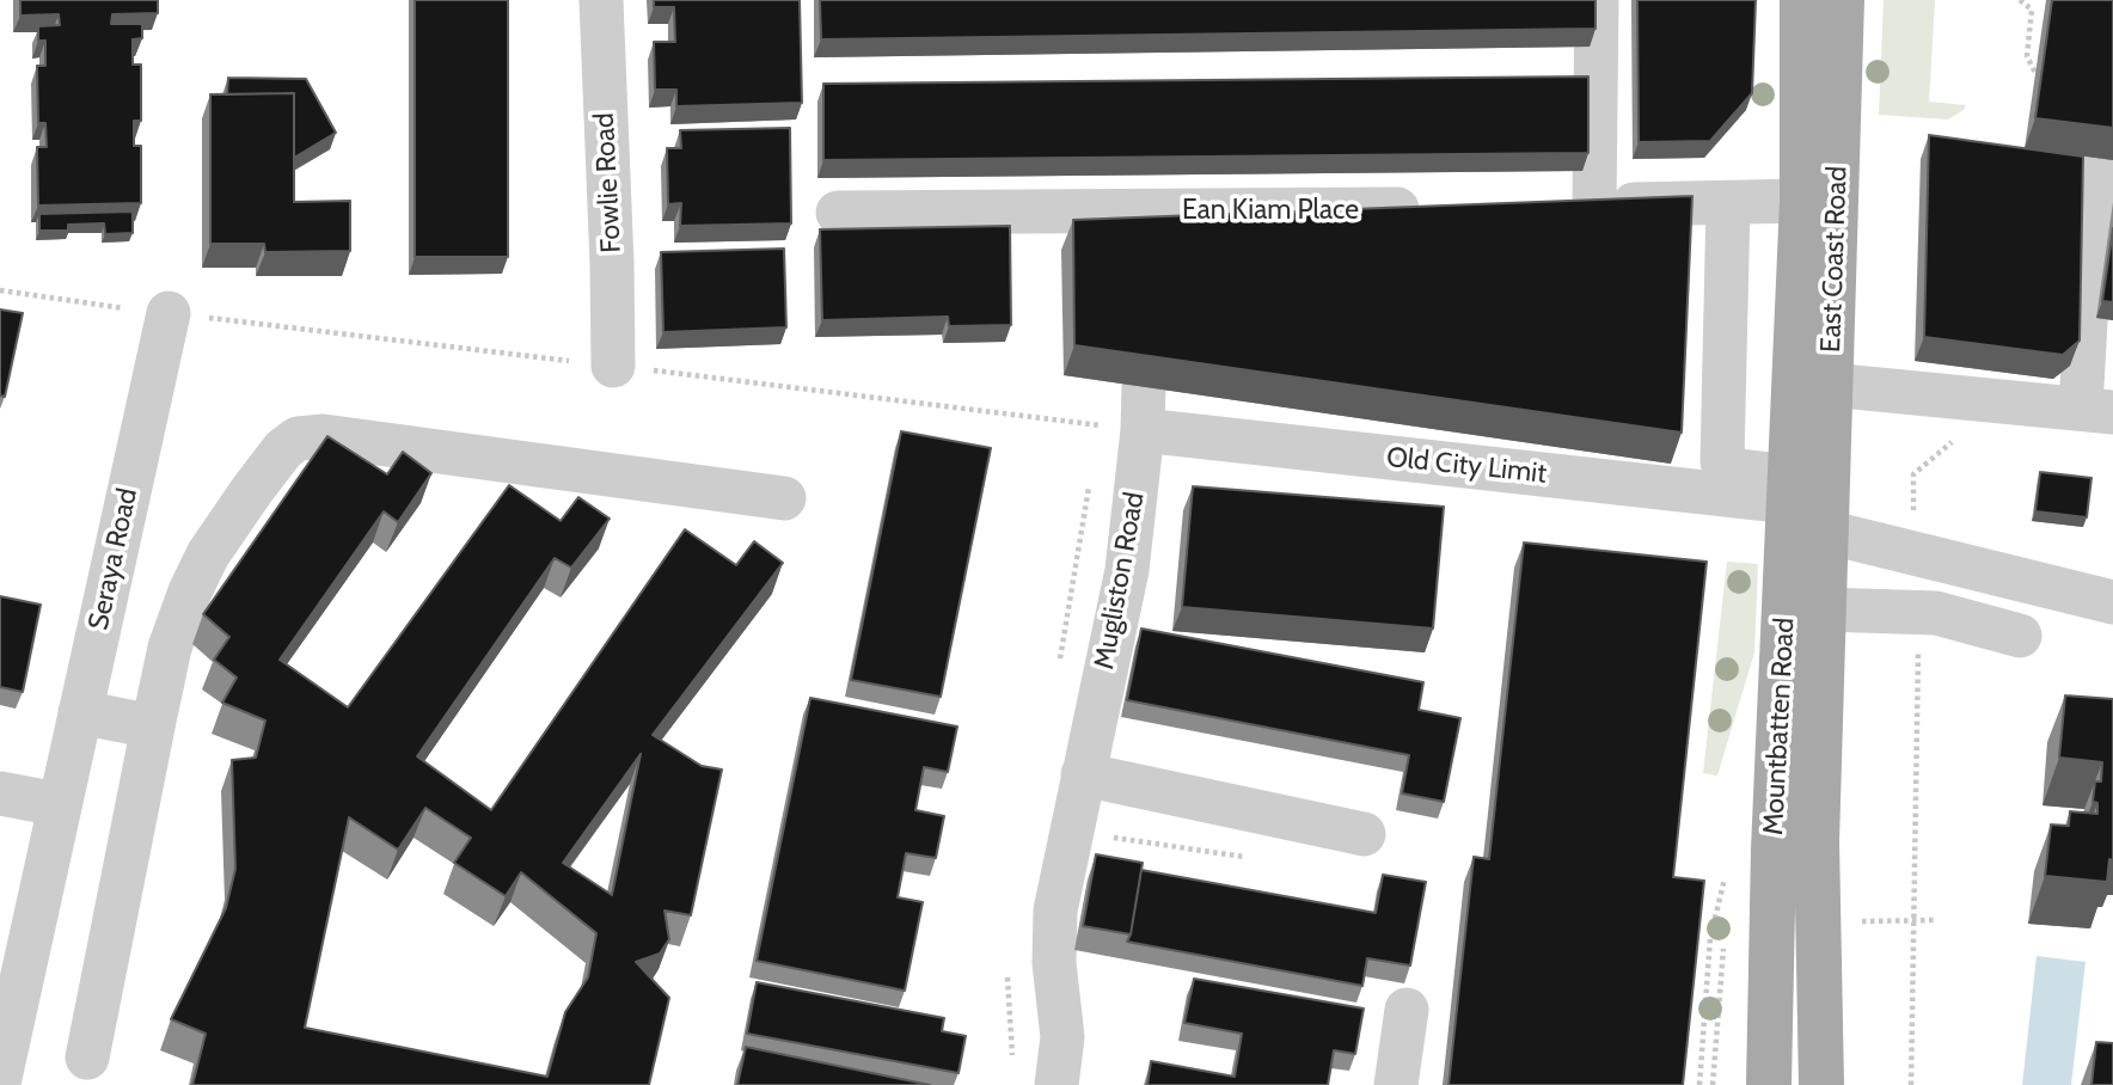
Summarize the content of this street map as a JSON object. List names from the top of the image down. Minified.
{"streets":{"main road":["East Coast Road","Mountbatten Road"],"street":["Fowlie Road","Ean Kiam Place","Old City Limit","Seraya Road","Mugliston Road"]},"crossings":[["East Coast Road","Mountbatten Road"],["Old City Limit","Mugliston Road"],["Old City Limit","Mountbatten Road"]]}
